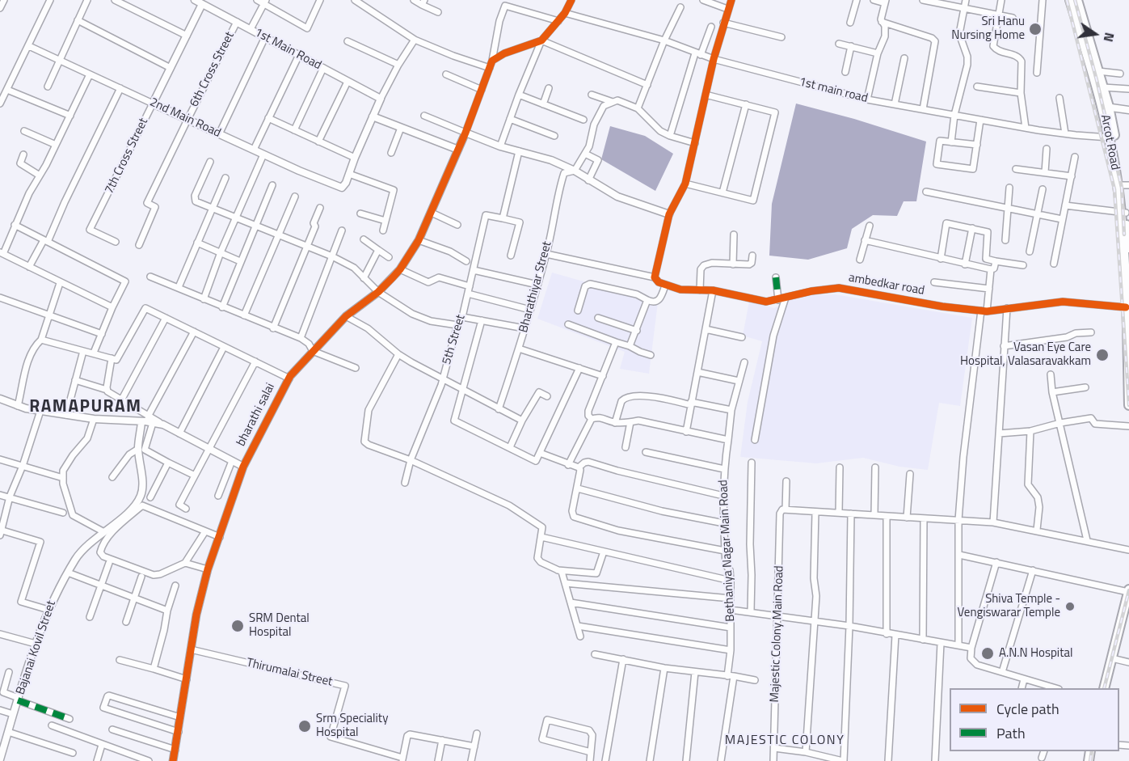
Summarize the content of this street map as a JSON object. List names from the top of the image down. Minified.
{"streets":{"main road":["Arcot Road"],"street":["1st Main Road","6th Cross Street","1st main road","2nd Main Road","7th Cross Street","ambedkar road","Bharathiyar Street","5th Street","bharathi salai","Bethaniya Nagar Main Road","Majestic Colony Main Road","Bajanai Kovil Street","Thirumalai Street"]},"crossings":[["1st Main Road","6th Cross Street"],["1st Main Road","7th Cross Street"],["6th Cross Street","2nd Main Road"],["1st main road","Arcot Road"],["2nd Main Road","7th Cross Street"],["Arcot Road","ambedkar road"],["bharathi salai","Thirumalai Street"]],"districts":["RAMAPURAM","MAJESTIC COLONY"],"places":["Sri Hanu Nursing Home","Vasan Eye Care Hospital, Valasaravakkam","Shiva Temple - Vengiswarar Temple","SRM Dental Hospital","A.N.N Hospital","Srm Speciality Hospital"],"legend":["Cycle path","Path"],"north":"right"}
